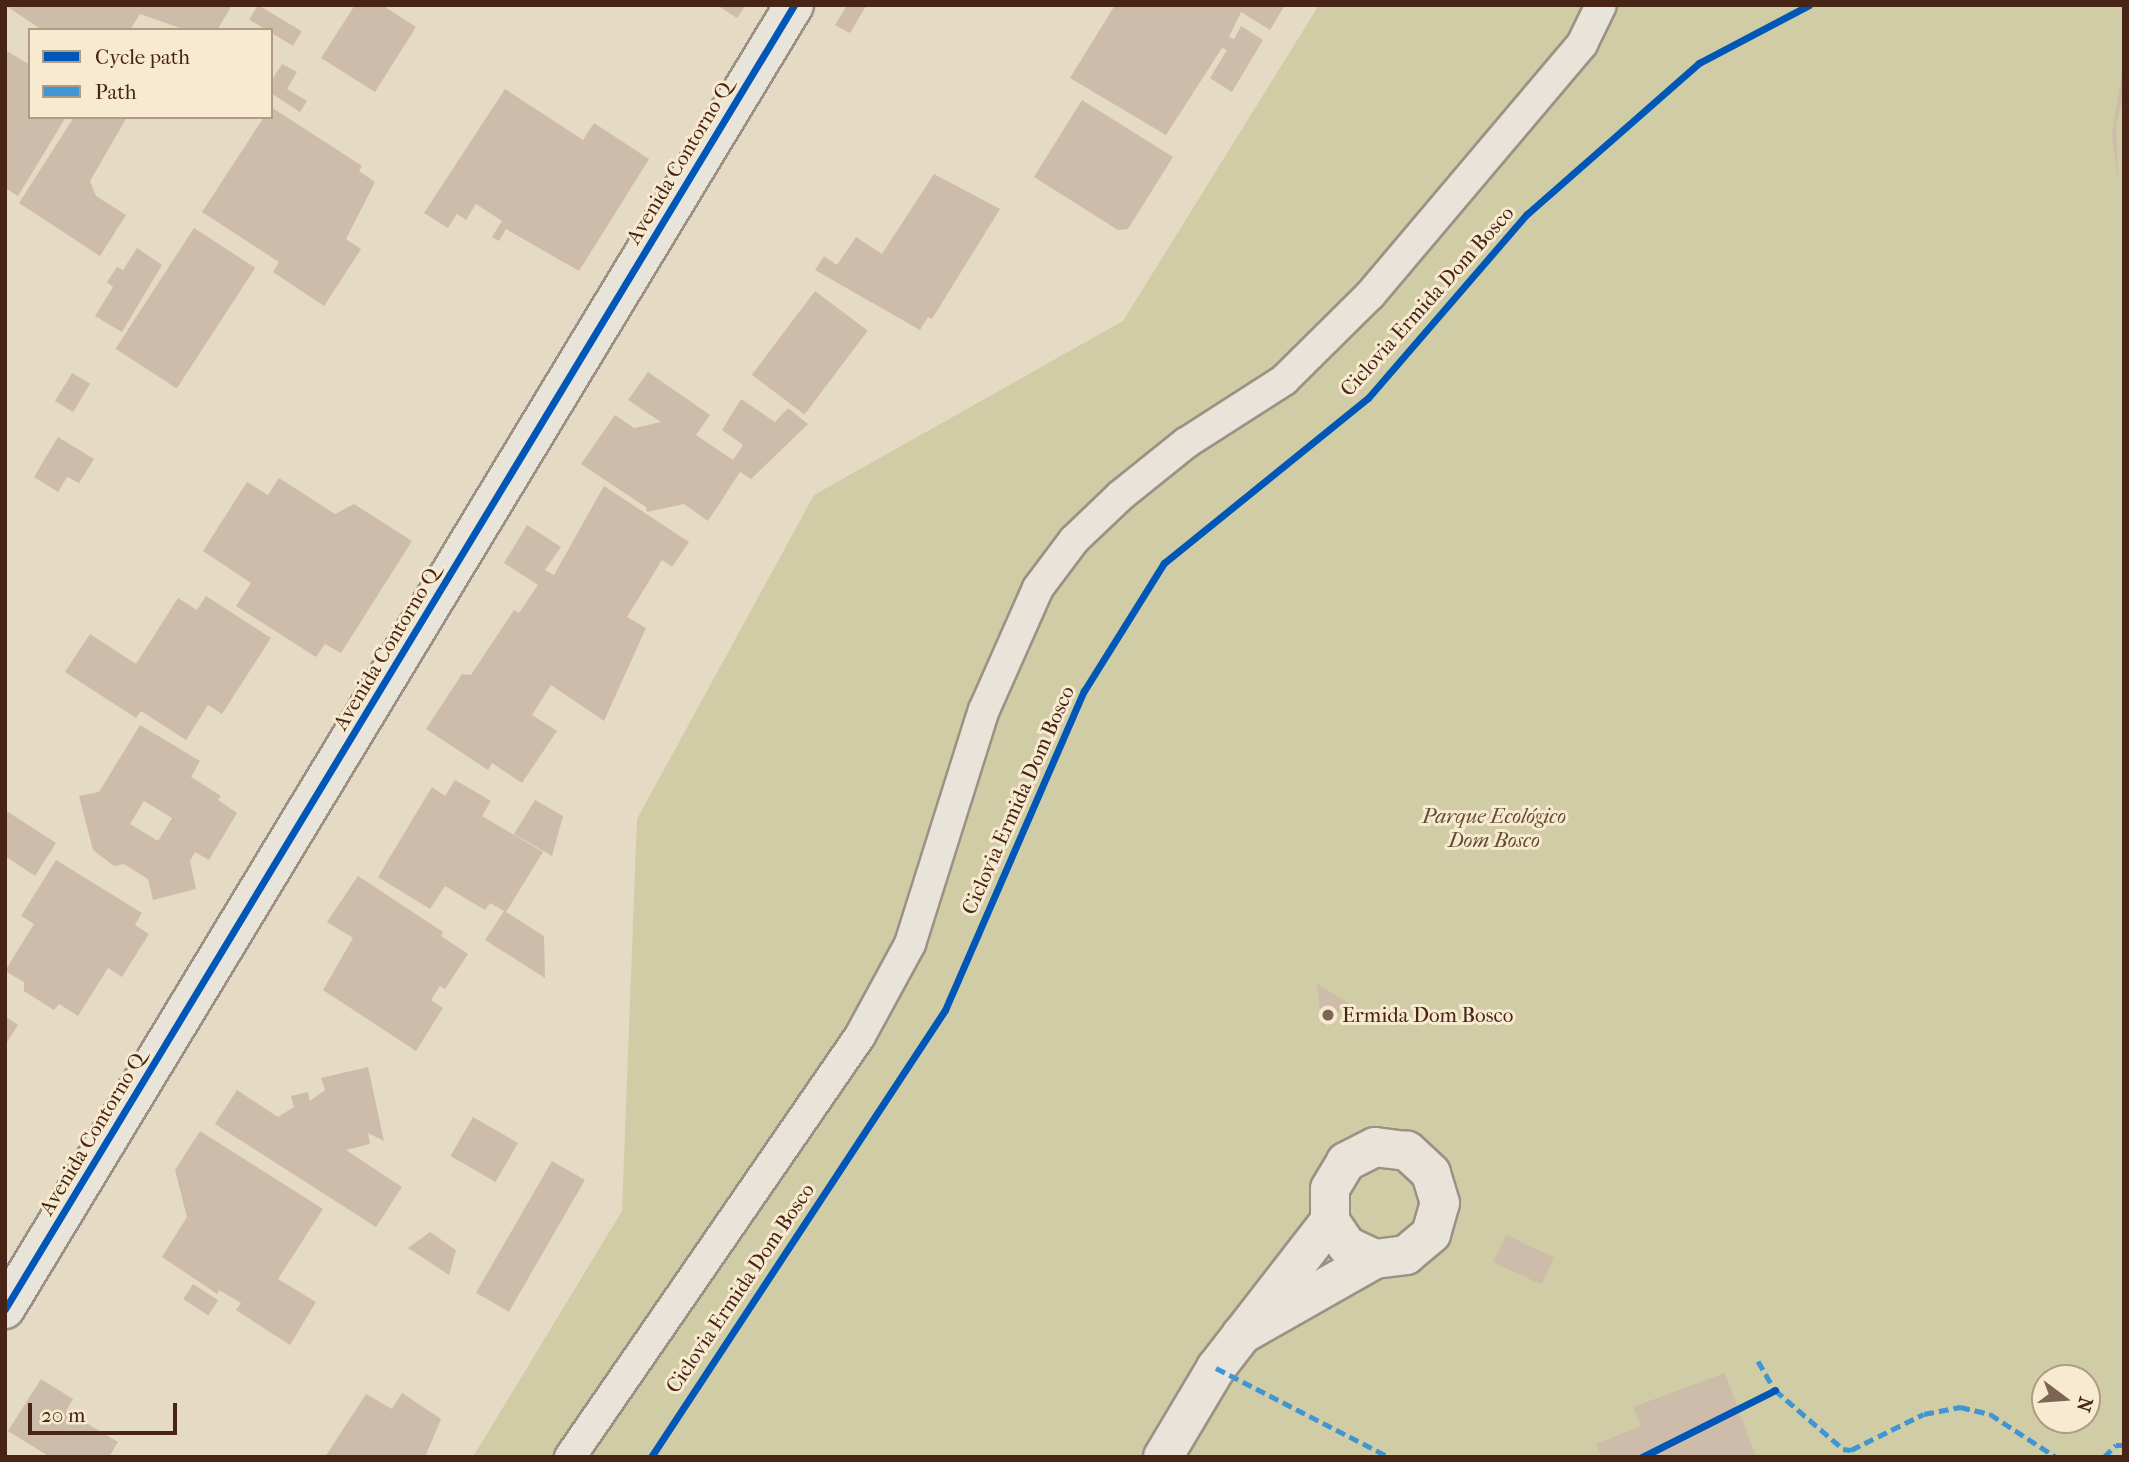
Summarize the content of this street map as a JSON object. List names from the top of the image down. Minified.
{"streets":{"street":["Avenida Contorno Q"],"cycle path":["Ciclovia Ermida Dom Bosco"]},"parks":["Parque Ecológico Dom Bosco"],"places":["Ermida Dom Bosco"],"legend":["Cycle path","Path"],"scale_bar":"20 m","north":"right"}
